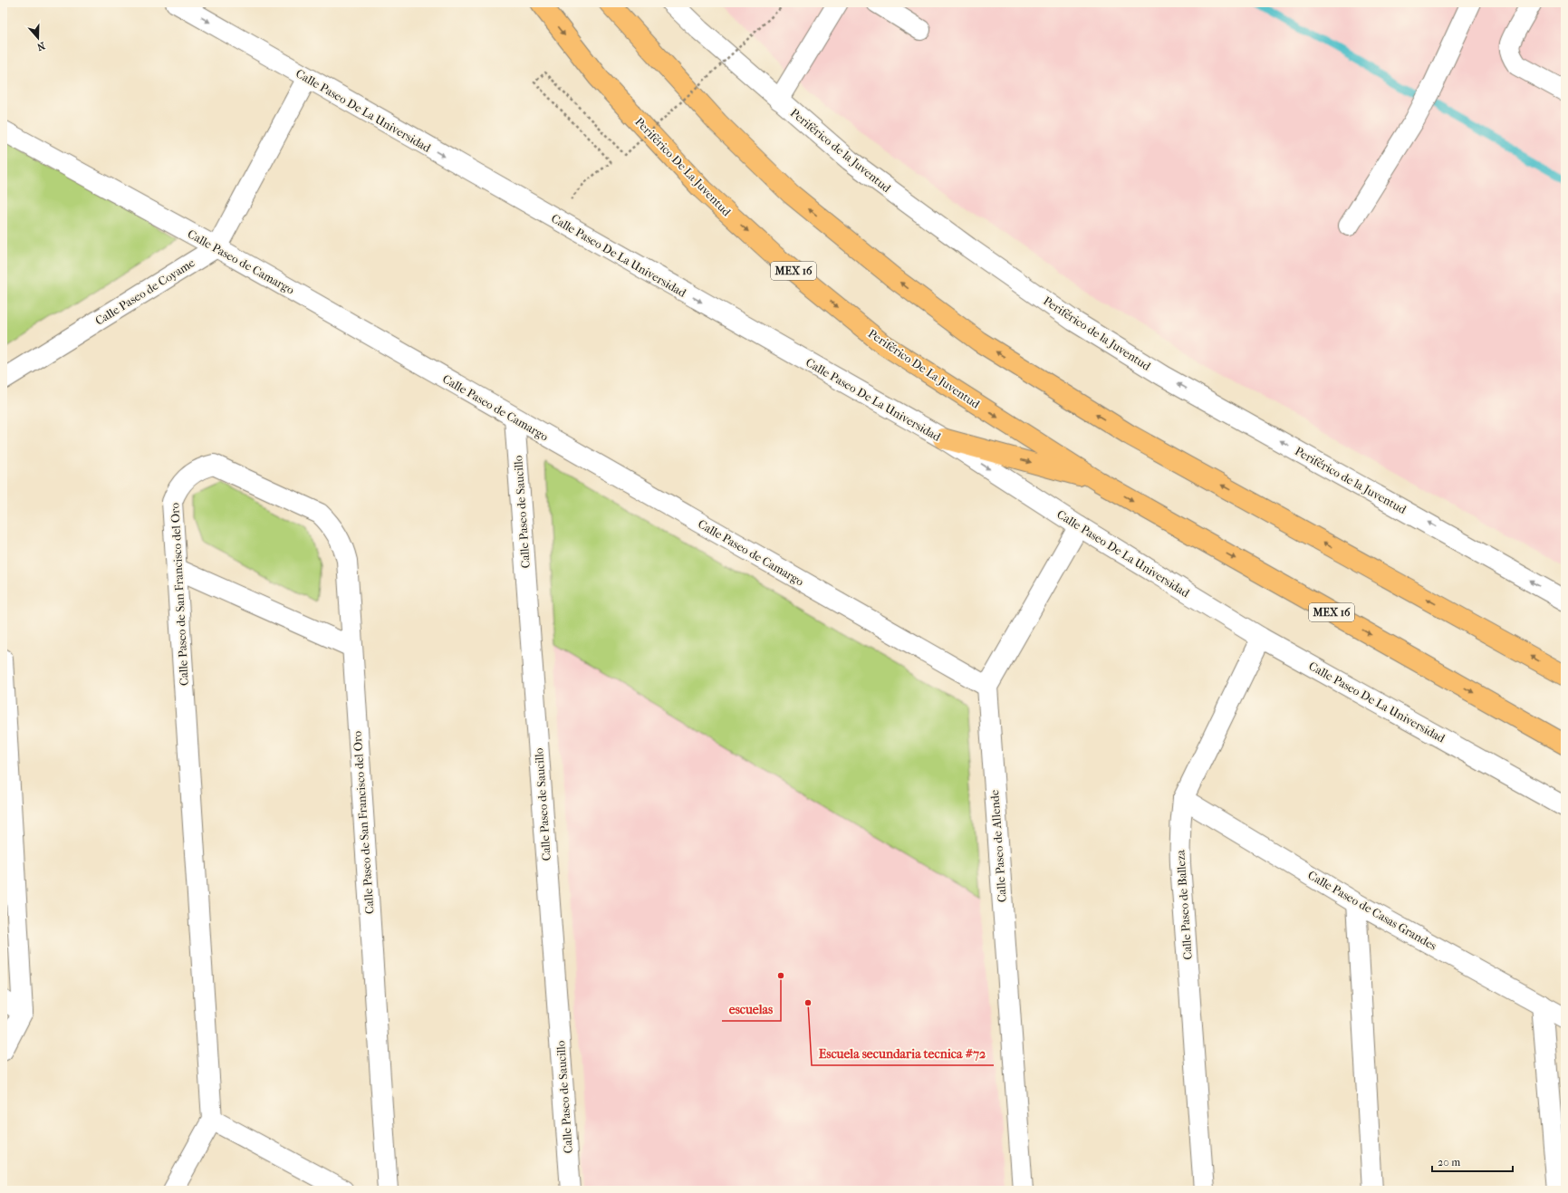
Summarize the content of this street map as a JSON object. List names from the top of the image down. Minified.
{"streets":{"highway":["Periférico De La Juventud","MEX 16"],"street":["Calle Paseo De La Universidad","Periférico de la Juventud","Calle Paseo de Camargo","Calle Paseo de Coyame","Calle Paseo de Saucillo","Calle Paseo de San Francisco del Oro","Calle Paseo de Allende","Calle Paseo de Balleza","Calle Paseo de Casas Grandes"]},"crossings":[["Calle Paseo De La Universidad","Calle Paseo de Balleza"],["Periférico De La Juventud","MEX 16"],["Calle Paseo de Camargo","Calle Paseo de Coyame"],["Calle Paseo de Camargo","Calle Paseo de Saucillo"],["Calle Paseo de Camargo","Calle Paseo de Allende"],["Calle Paseo de Balleza","Calle Paseo de Casas Grandes"]],"one_way":["Calle Paseo De La Universidad","Periférico de la Juventud"],"places":["escuelas","Escuela secundaria tecnica #72"],"scale_bar":"20 m","north":"bottom"}
